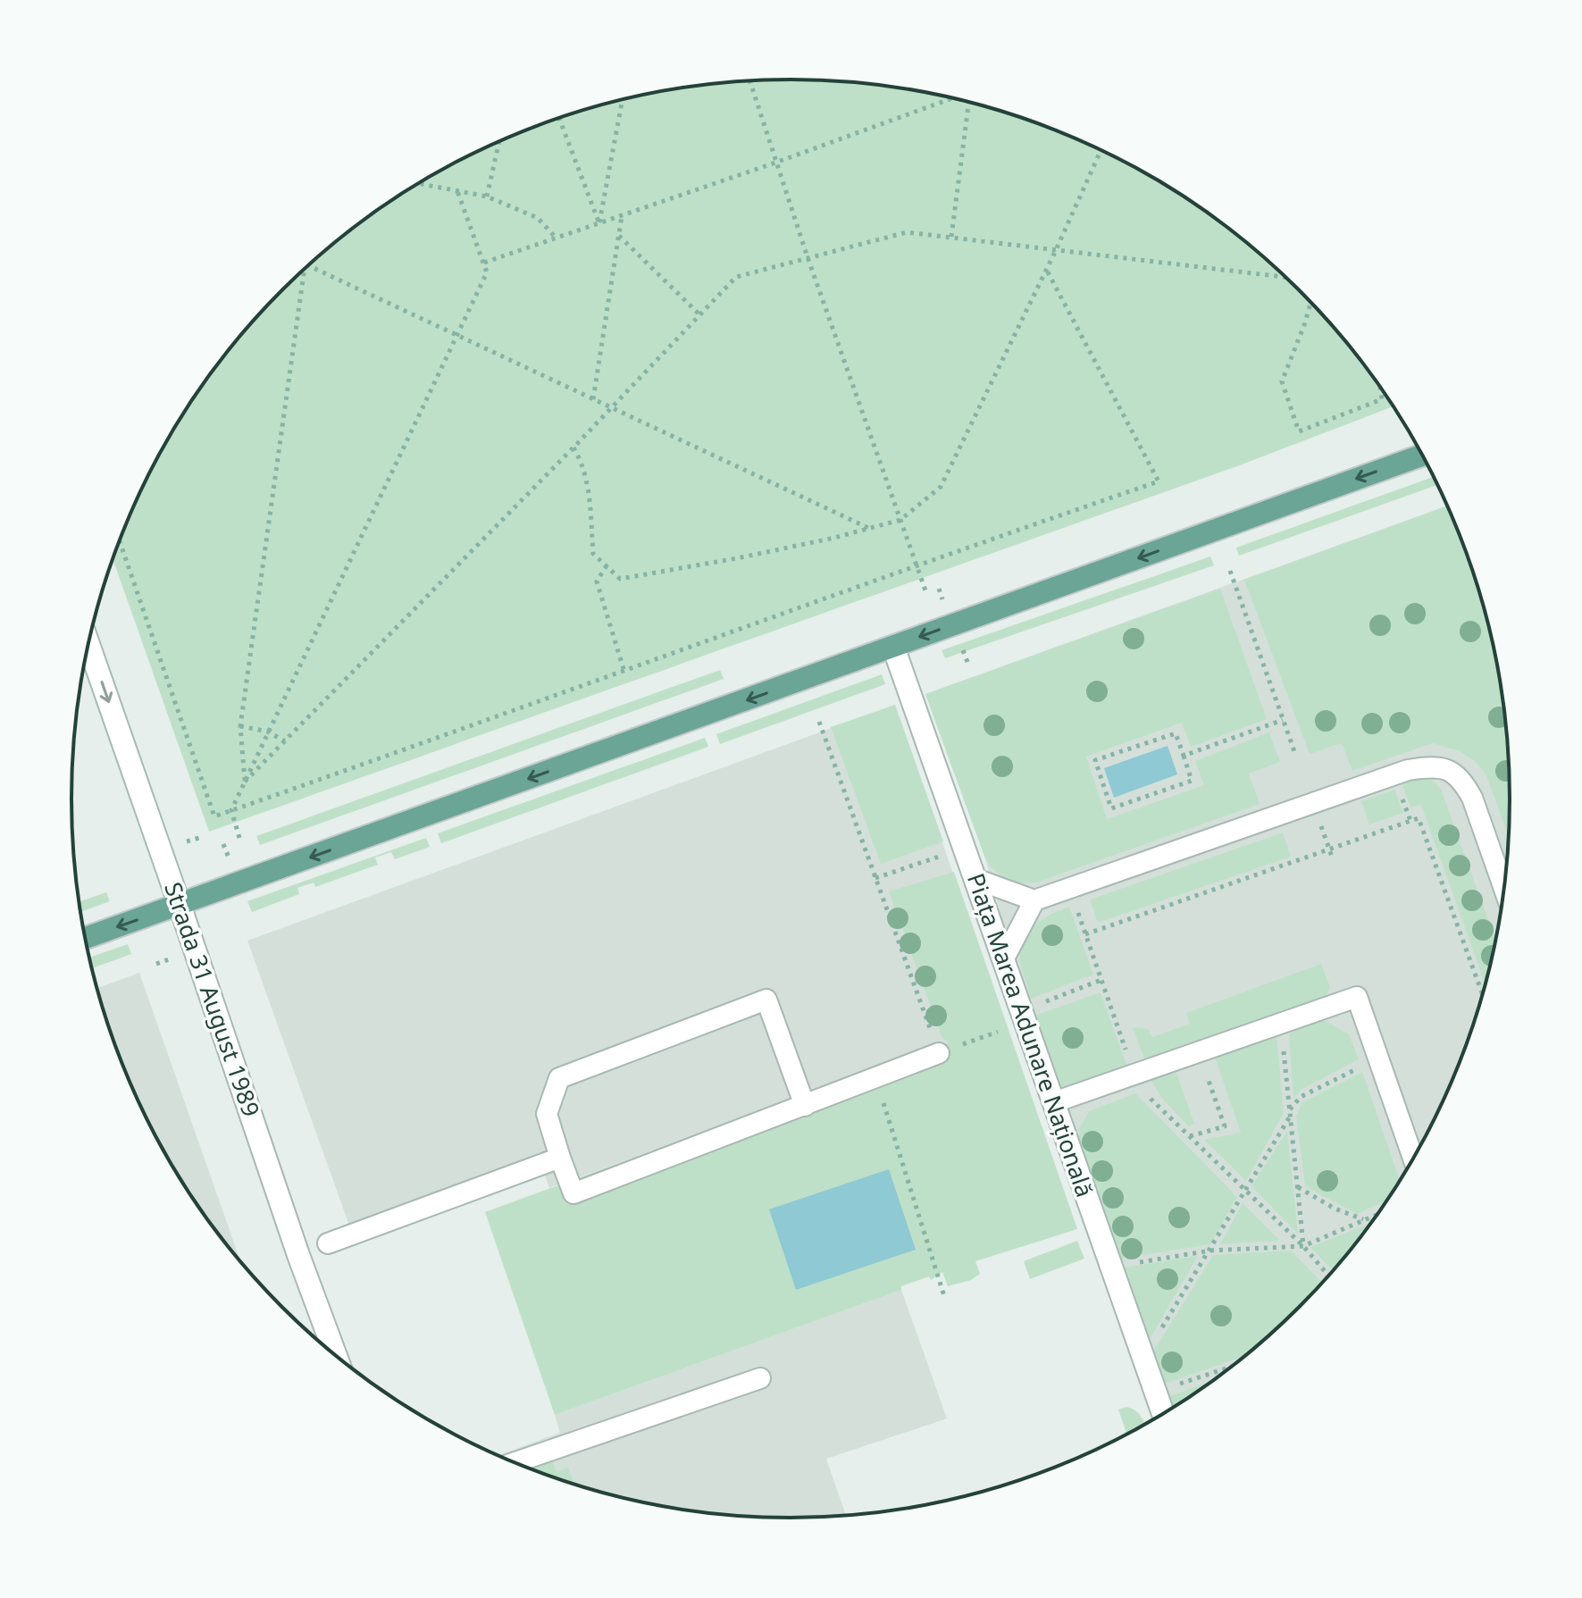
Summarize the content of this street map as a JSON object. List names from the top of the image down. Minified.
{"streets":{"street":["Strada 31 August 1989","Piața Marea Adunare Națională"]},"one_way":["Strada 31 August 1989"]}
